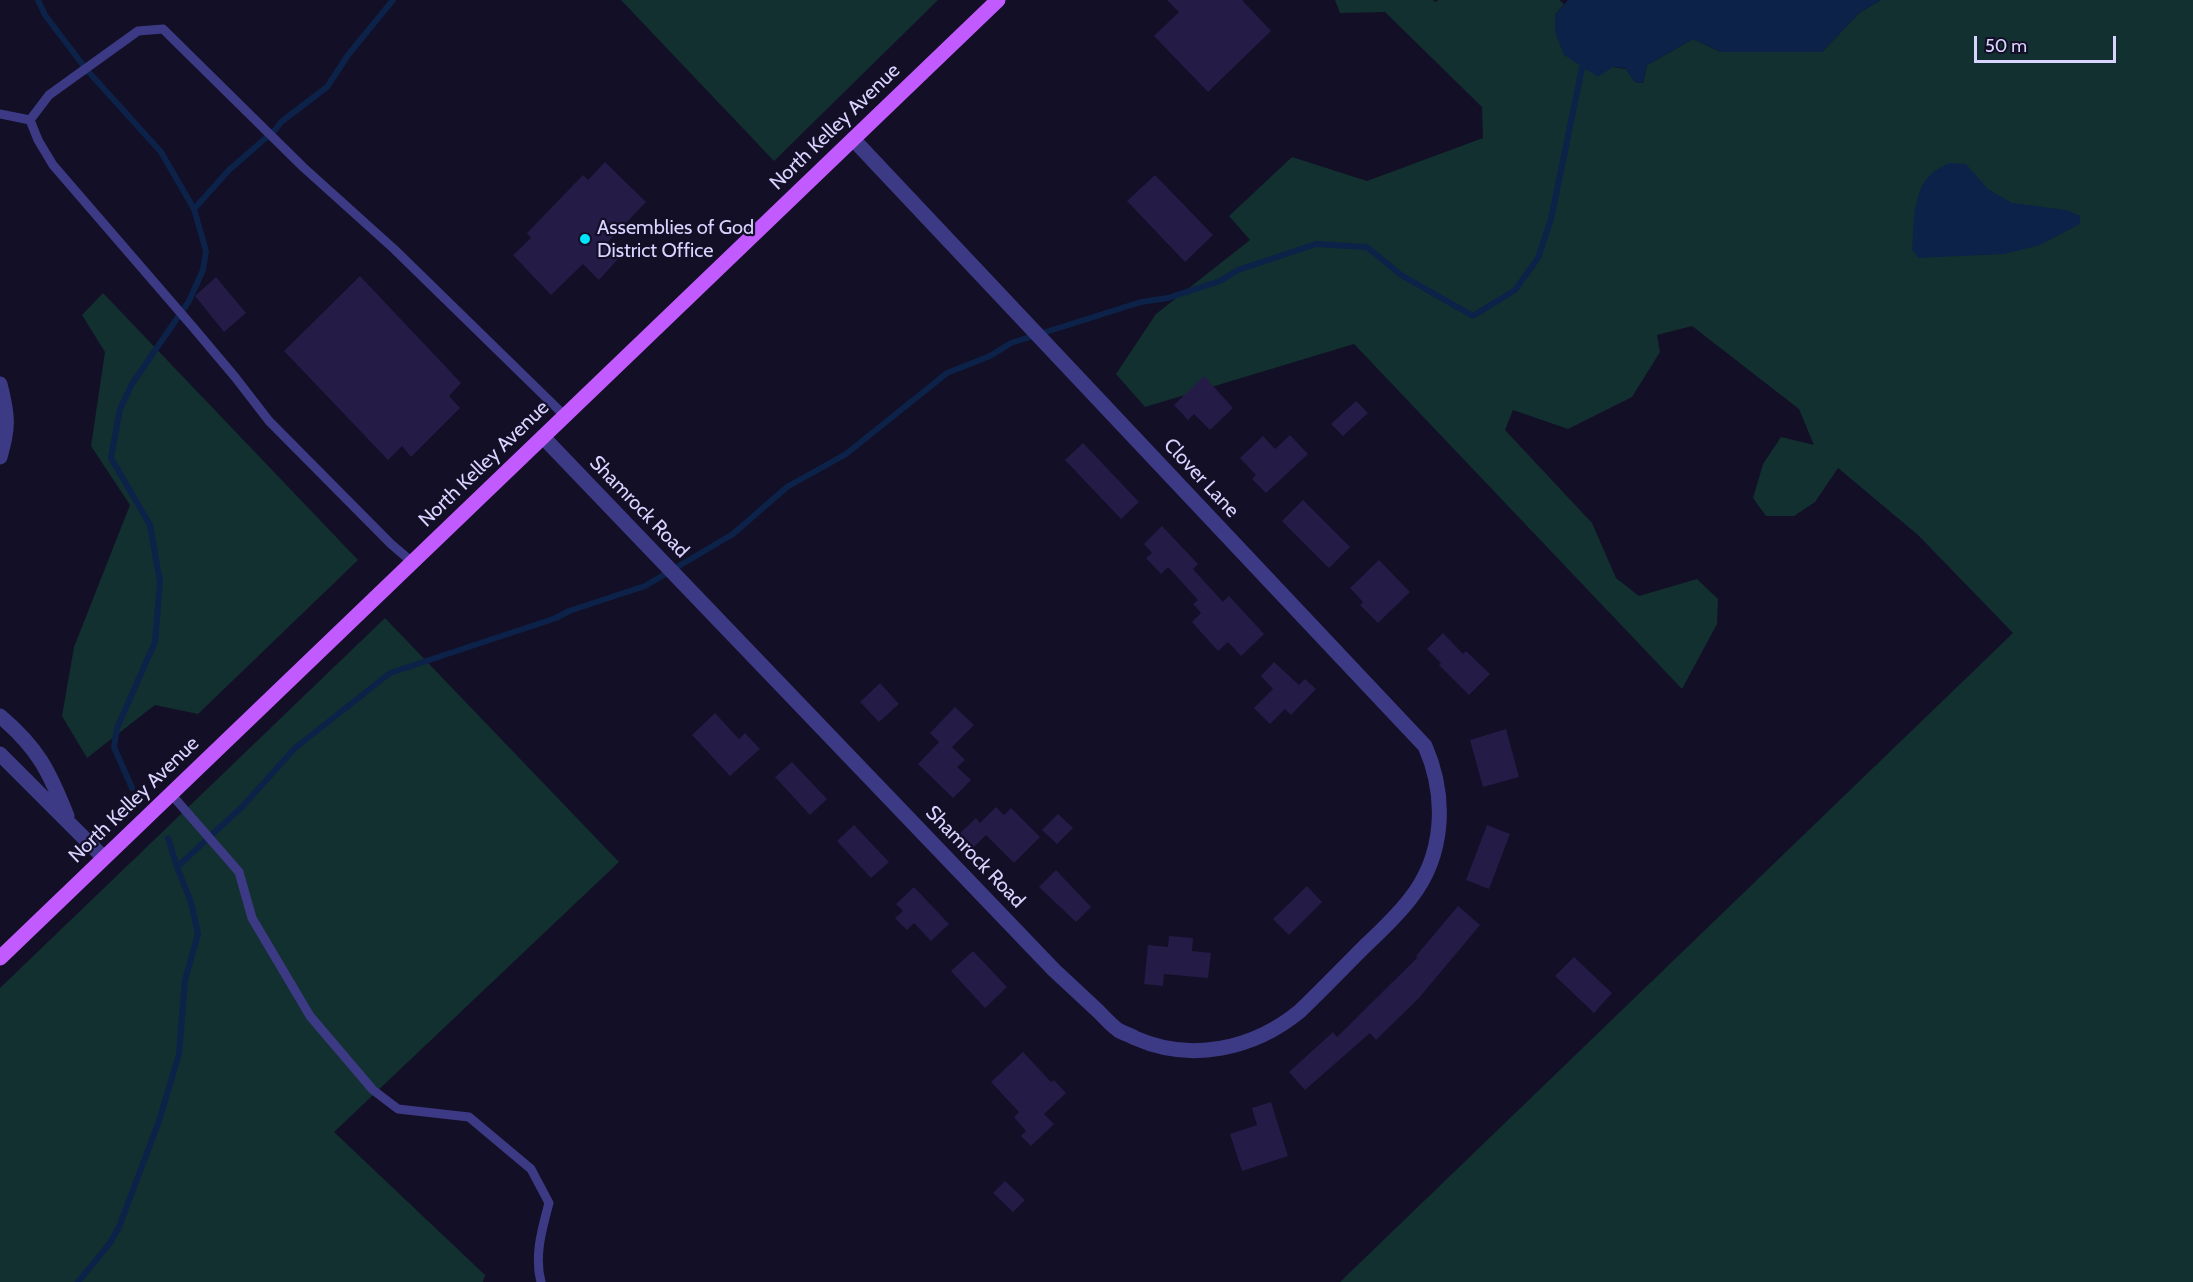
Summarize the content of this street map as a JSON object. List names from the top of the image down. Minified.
{"streets":{"main road":["North Kelley Avenue"],"street":["Clover Lane","Shamrock Road"]},"crossings":[["North Kelley Avenue","Clover Lane"],["North Kelley Avenue","Shamrock Road"],["Clover Lane","Shamrock Road"]],"places":["Assemblies of God District Office"],"scale_bar":"50 m"}
